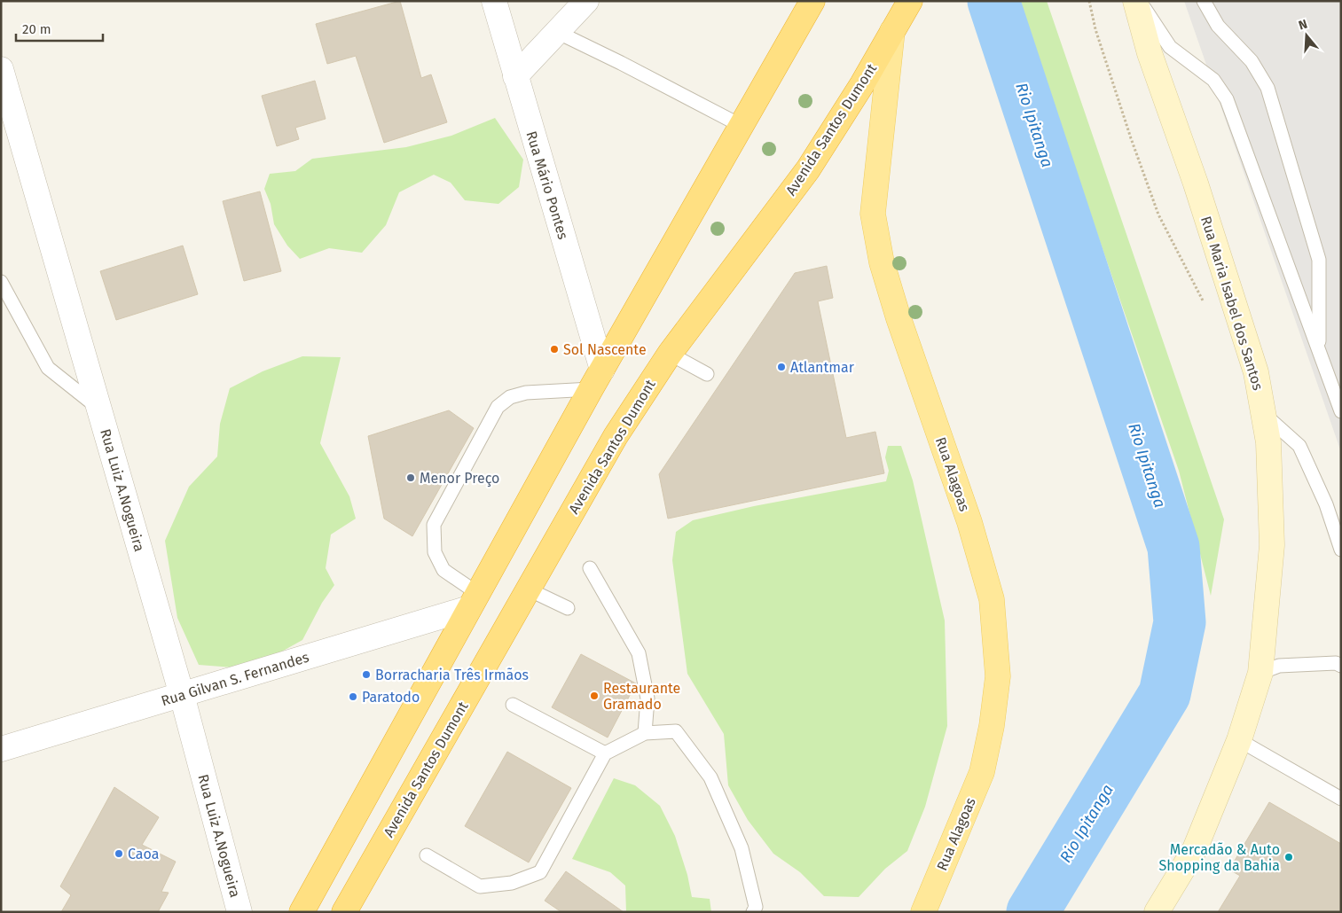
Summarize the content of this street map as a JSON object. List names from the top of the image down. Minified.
{"streets":{"highway":["Avenida Santos Dumont"],"main road":["Rua Maria Isabel dos Santos","Rua Alagoas"],"street":["Rua Mário Pontes","Rua Luiz A.Nogueira","Rua Gilvan S. Fernandes"]},"crossings":[["Avenida Santos Dumont","Rua Alagoas"],["Rua Luiz A.Nogueira","Rua Gilvan S. Fernandes"]],"water":["Rio Ipitanga"],"places":["Sol Nascente","Atlantmar","Menor Preço","Borracharia Três Irmãos","Restaurante Gramado","Paratodo","Caoa","Mercadão & Auto Shopping da Bahia"],"scale_bar":"20 m","north":"top"}
